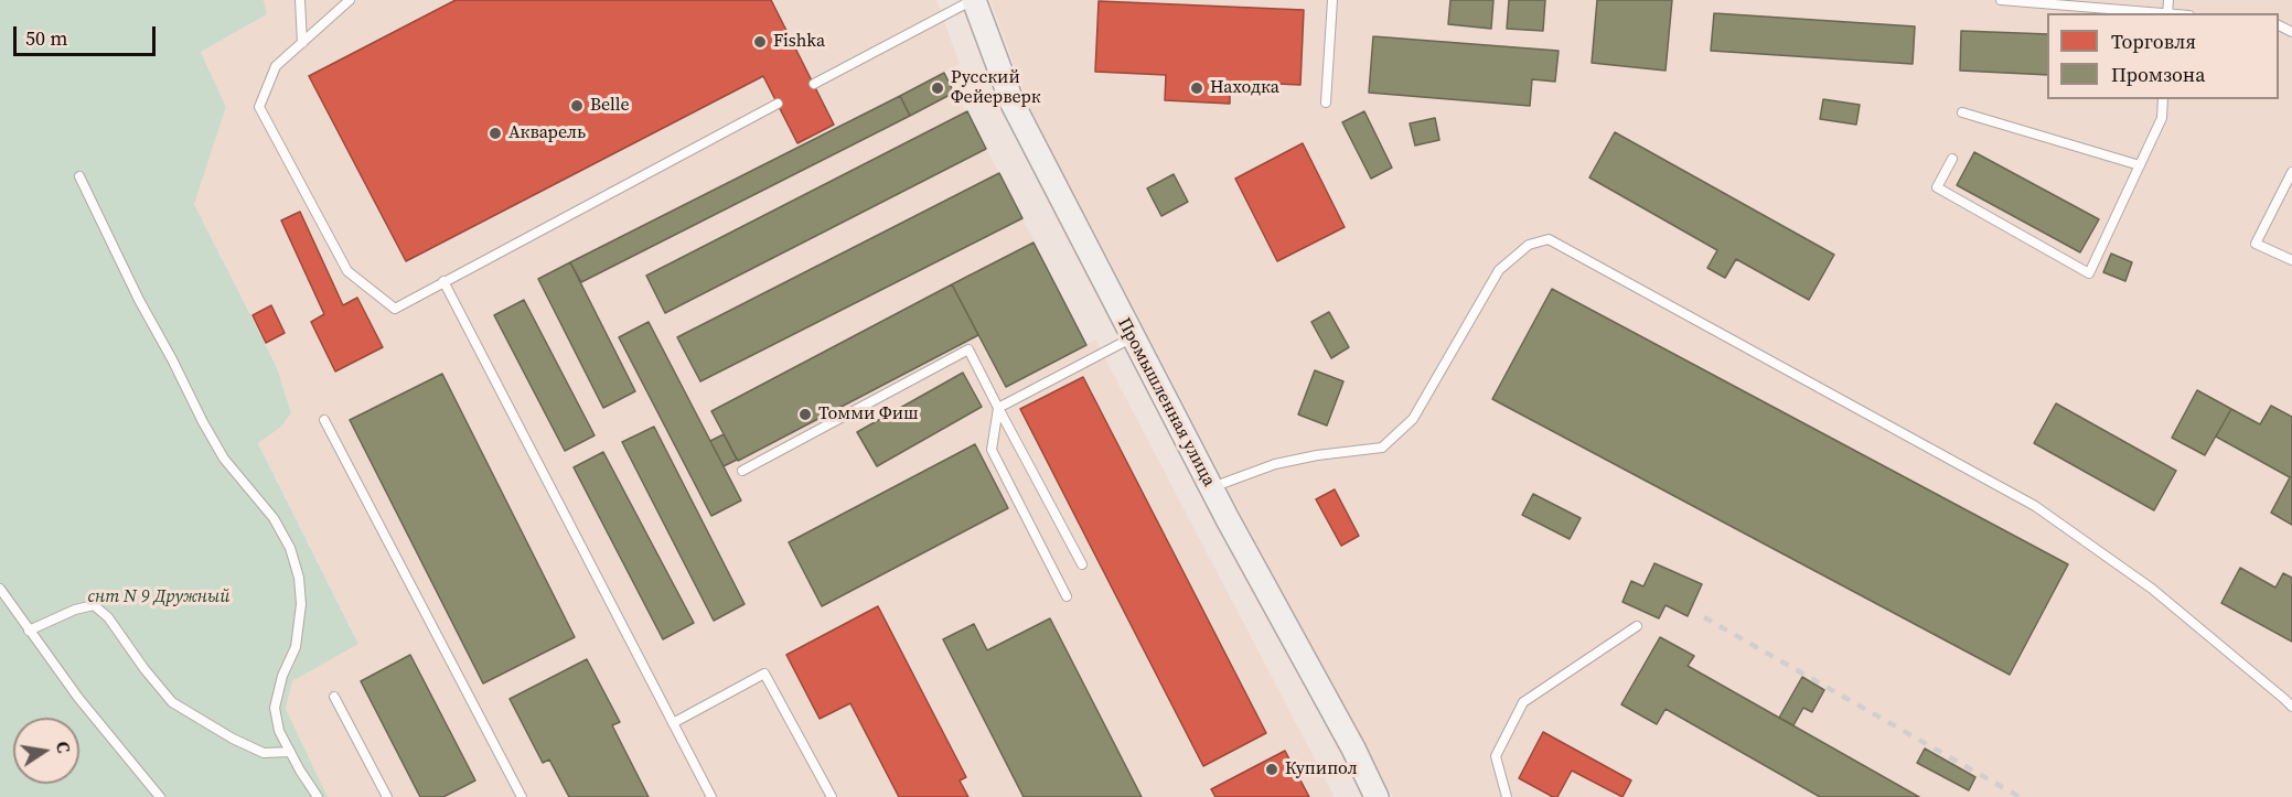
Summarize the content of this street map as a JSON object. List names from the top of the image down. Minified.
{"streets":{"main road":["Промышленная улица"]},"parks":["снт N 9 Дружный"],"places":["Fishka","Русский Фейерверк","Находка","Belle","Акварель","Томми Фиш","Купипол"],"legend":["Торговля","Промзона"],"scale_bar":"50 m","north":"right"}
